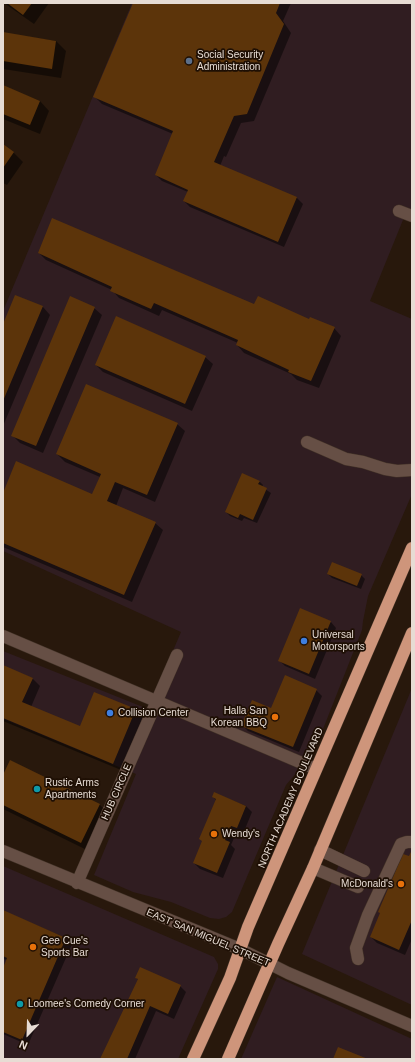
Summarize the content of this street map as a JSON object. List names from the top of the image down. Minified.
{"streets":{"highway":["NORTH ACADEMY BOULEVARD"],"street":["HUB CIRCLE","EAST SAN MIGUEL STREET"]},"crossings":[["HUB CIRCLE","EAST SAN MIGUEL STREET"],["NORTH ACADEMY BOULEVARD","EAST SAN MIGUEL STREET"]],"places":["Social Security Administration","Universal Motorsports","Collision Center","Halla San Korean BBQ","Rustic Arms Apartments","Wendy's","McDonald's","Gee Cue's Sports Bar","Loomee's Comedy Corner"],"north":"bottom left"}
